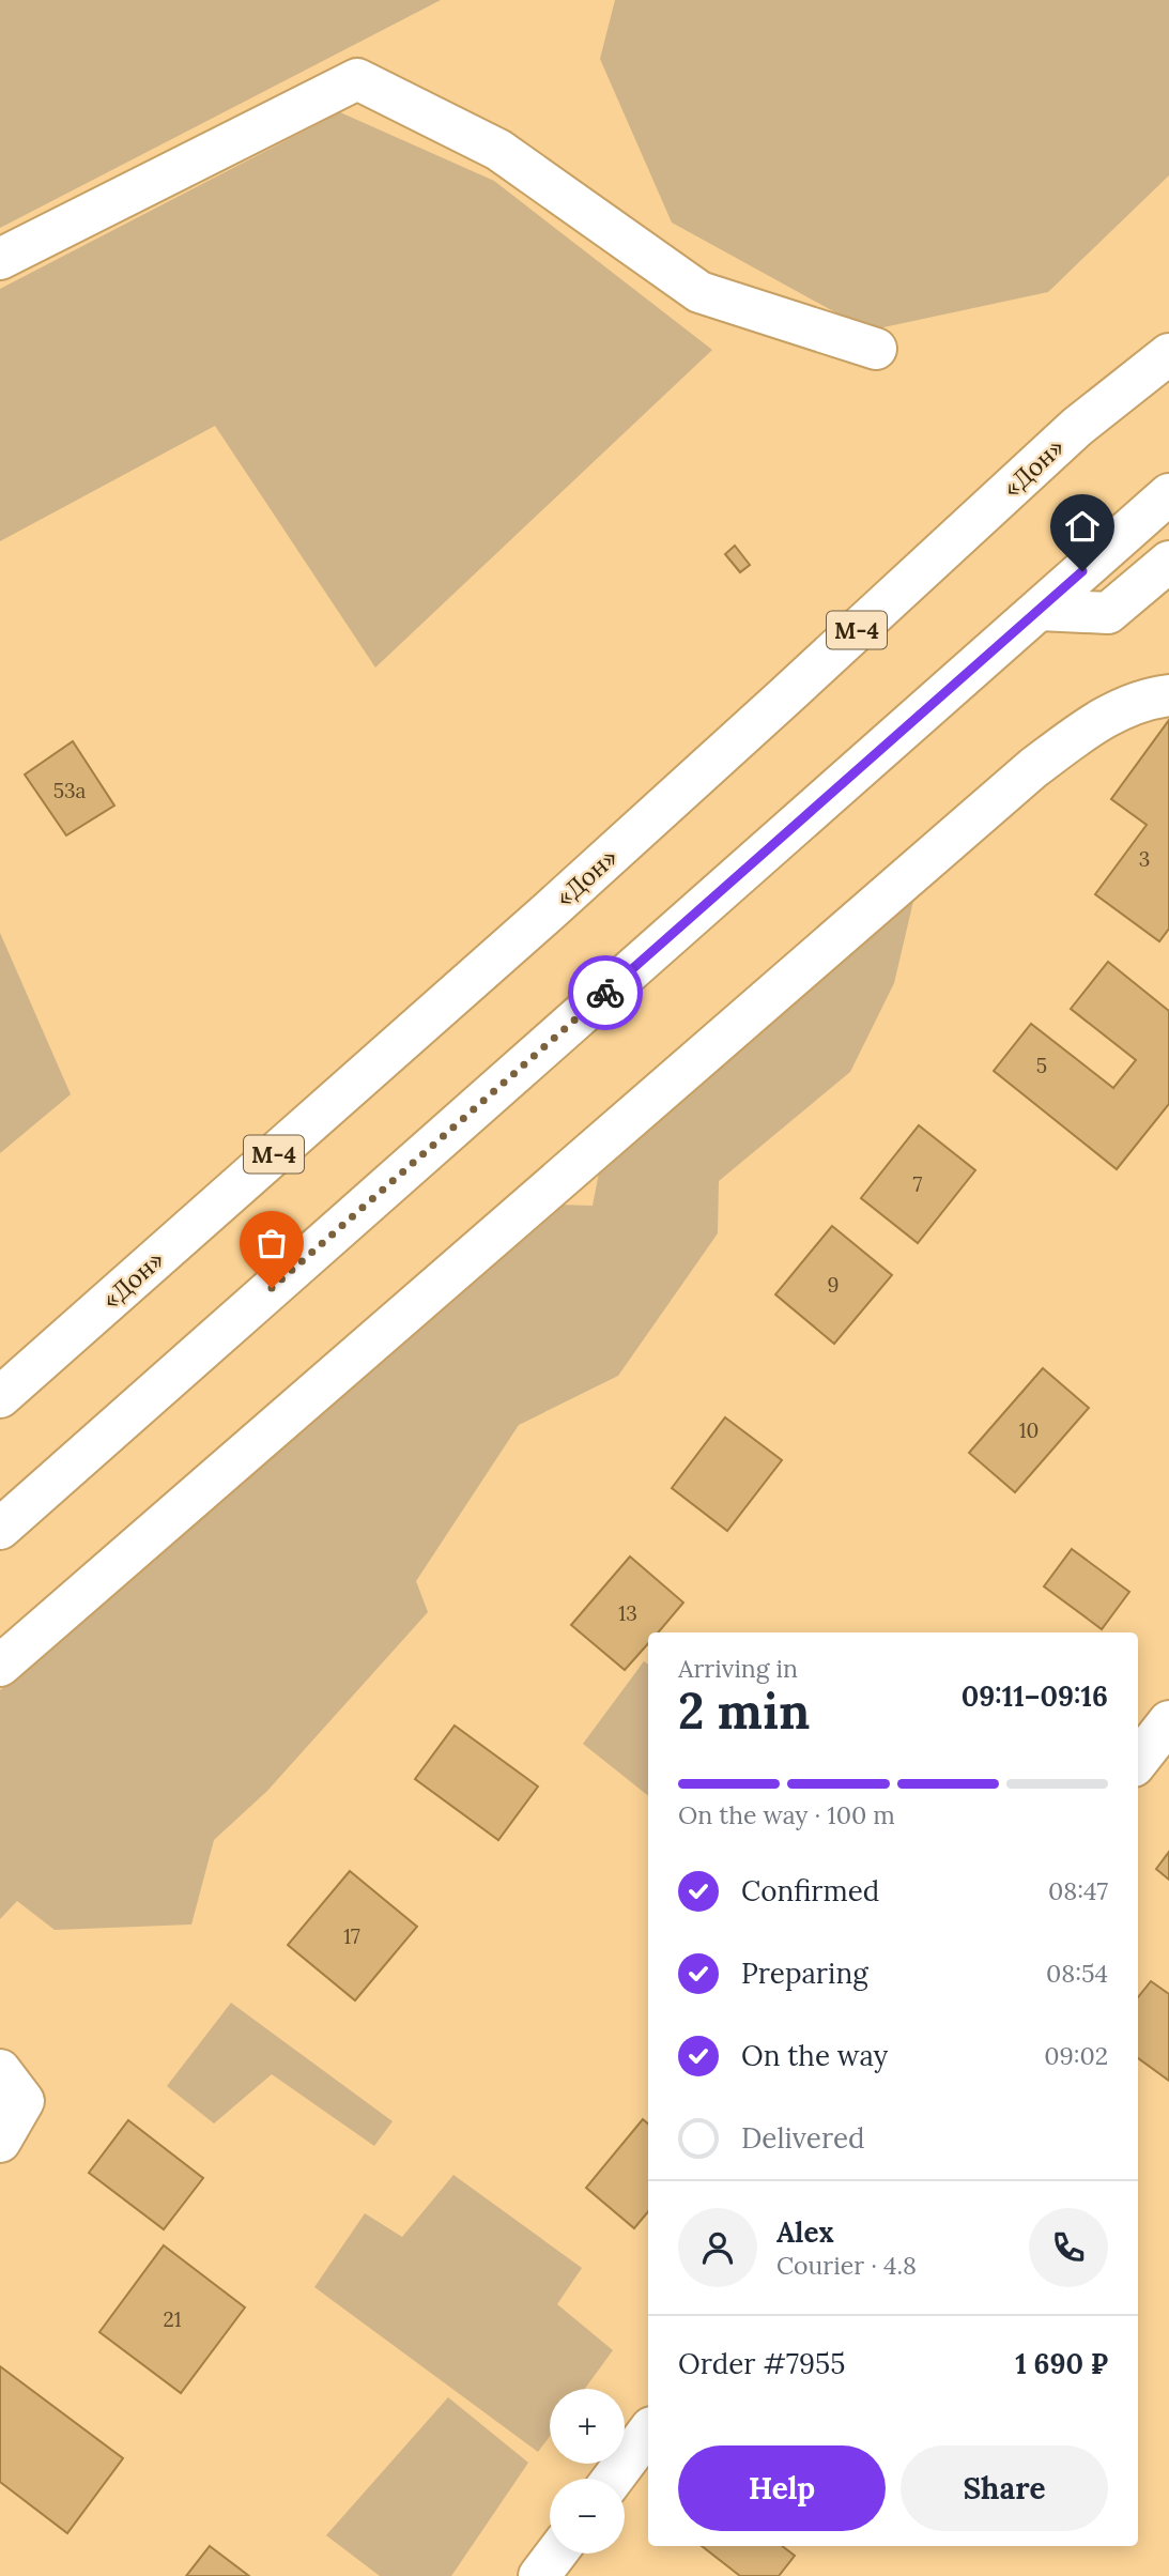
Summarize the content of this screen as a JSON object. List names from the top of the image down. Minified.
{"streets":{"main road":["«Дон»","М-4"]},"house_numbers":["53а","3","5","7","9","10","13","17","21"],"page":{"heading":["2 min","Arriving in","09:11–09:16"],"panel":["Alex","Courier · 4.8","Order #7955","1 690 ₽"],"bar":"On the way · 100 m","list":[["Confirmed","08:47"],["Preparing","08:54"],["On the way","09:02"],"Delivered"],"map_buttons":["+","−"],"buttons":["Help","Share"]}}
